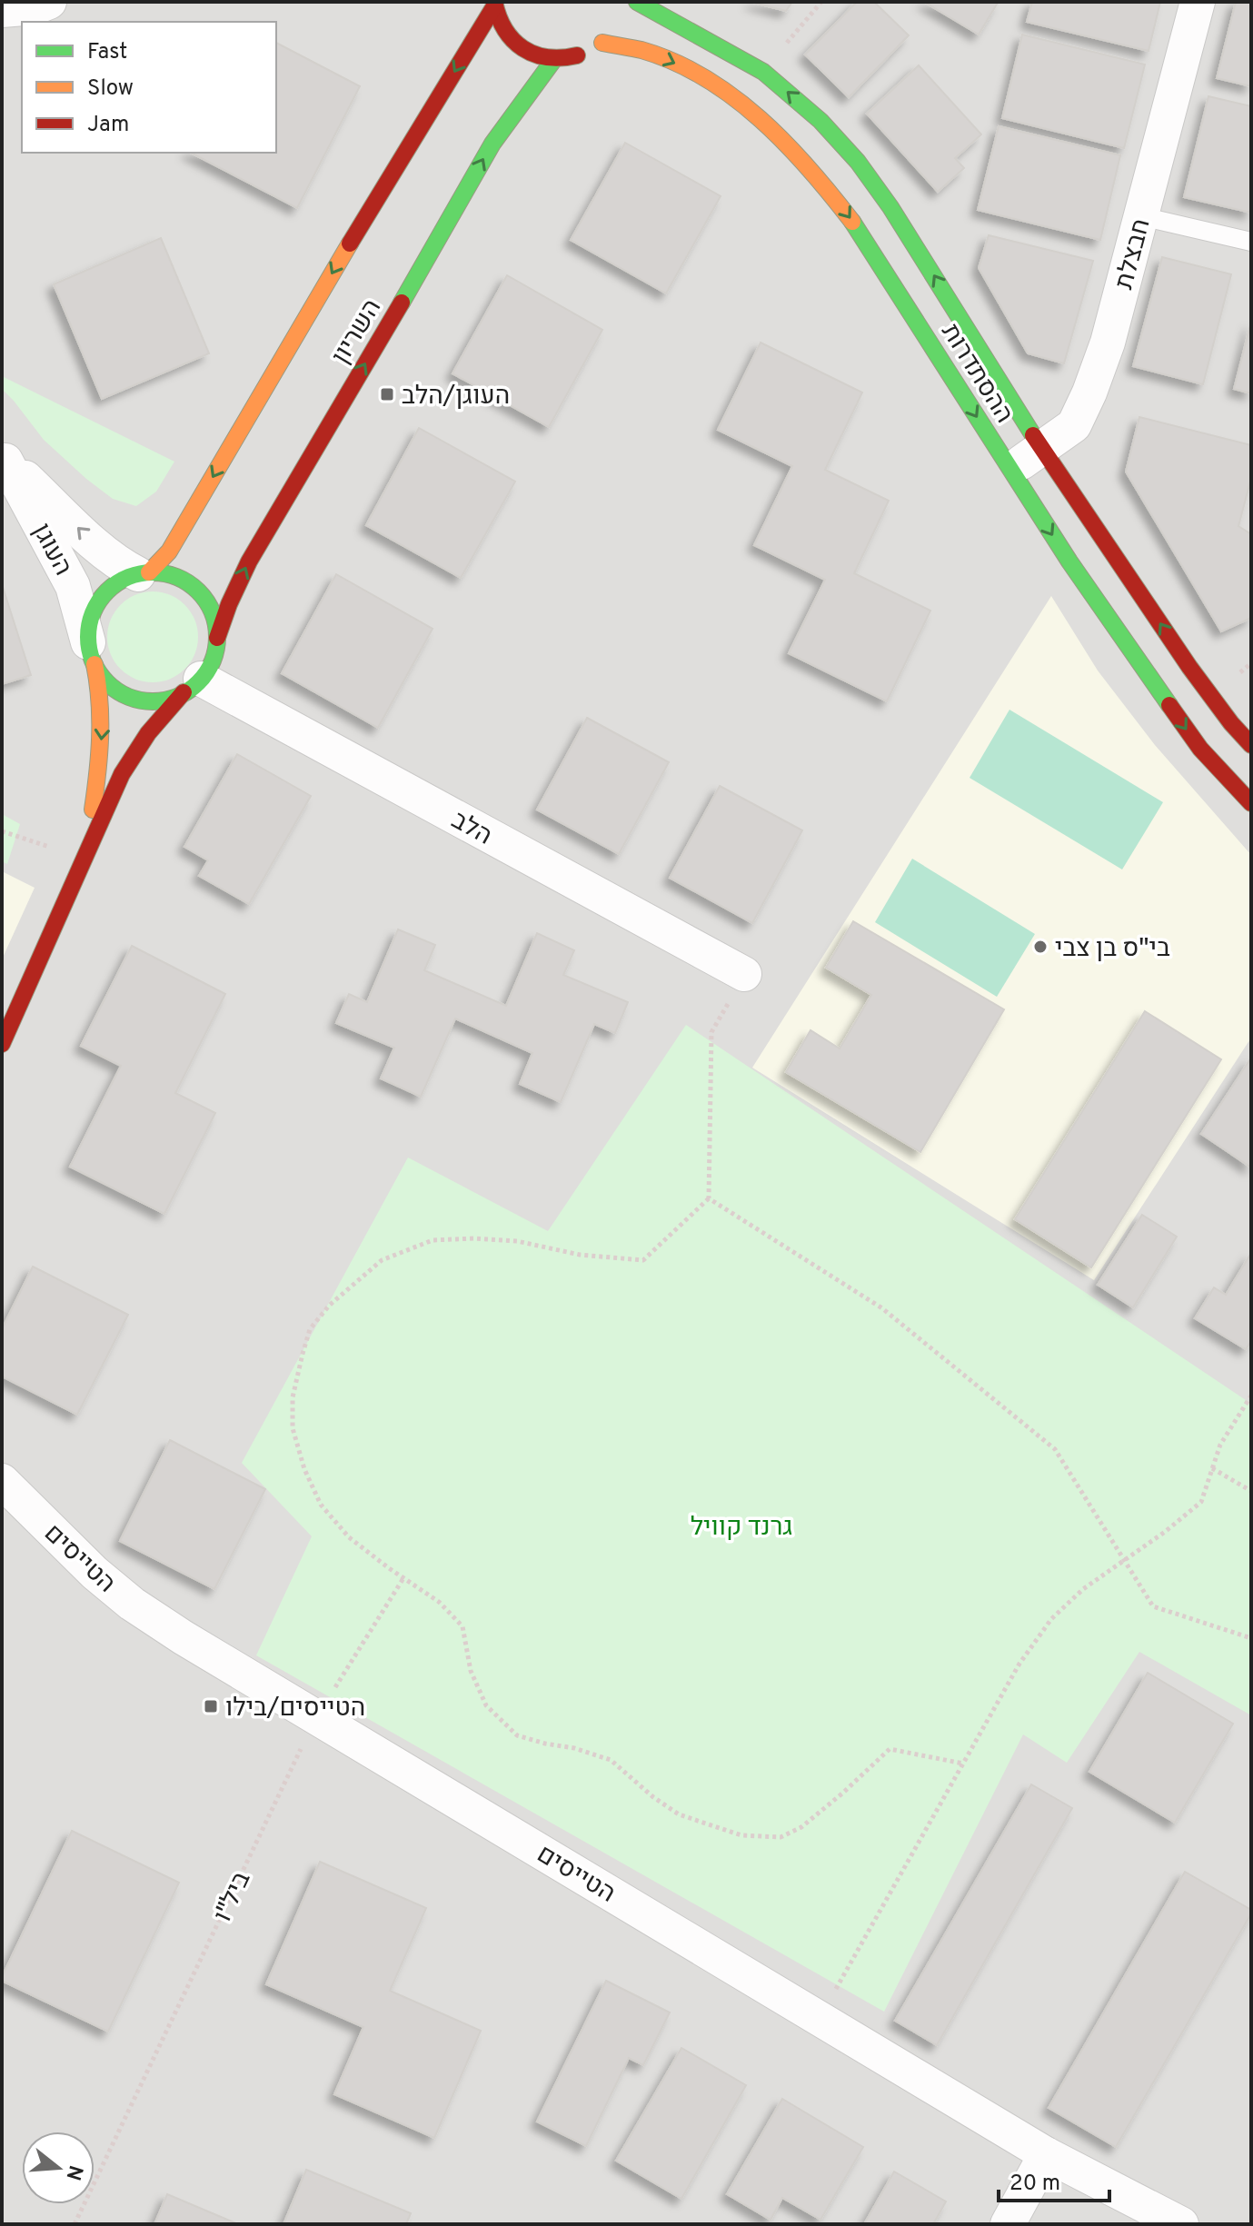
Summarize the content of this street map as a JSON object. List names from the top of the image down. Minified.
{"streets":{"street":["חבצלת","השריון","ההסתדרות","העוגן","הלב","הטייסים"],"path":["ביל\"ו"]},"crossings":[["חבצלת","ההסתדרות"],["השריון","העוגן"],["השריון","הלב"],["העוגן","הלב"],["הטייסים","ביל\"ו"]],"one_way":["העוגן"],"parks":["גרנד קוויל"],"places":{"transit":["העוגן/הלב","הטייסים/בילו"],"other":["בי\"ס בן צבי"]},"legend":["Fast","Slow","Jam"],"scale_bar":"20 m","north":"right"}
